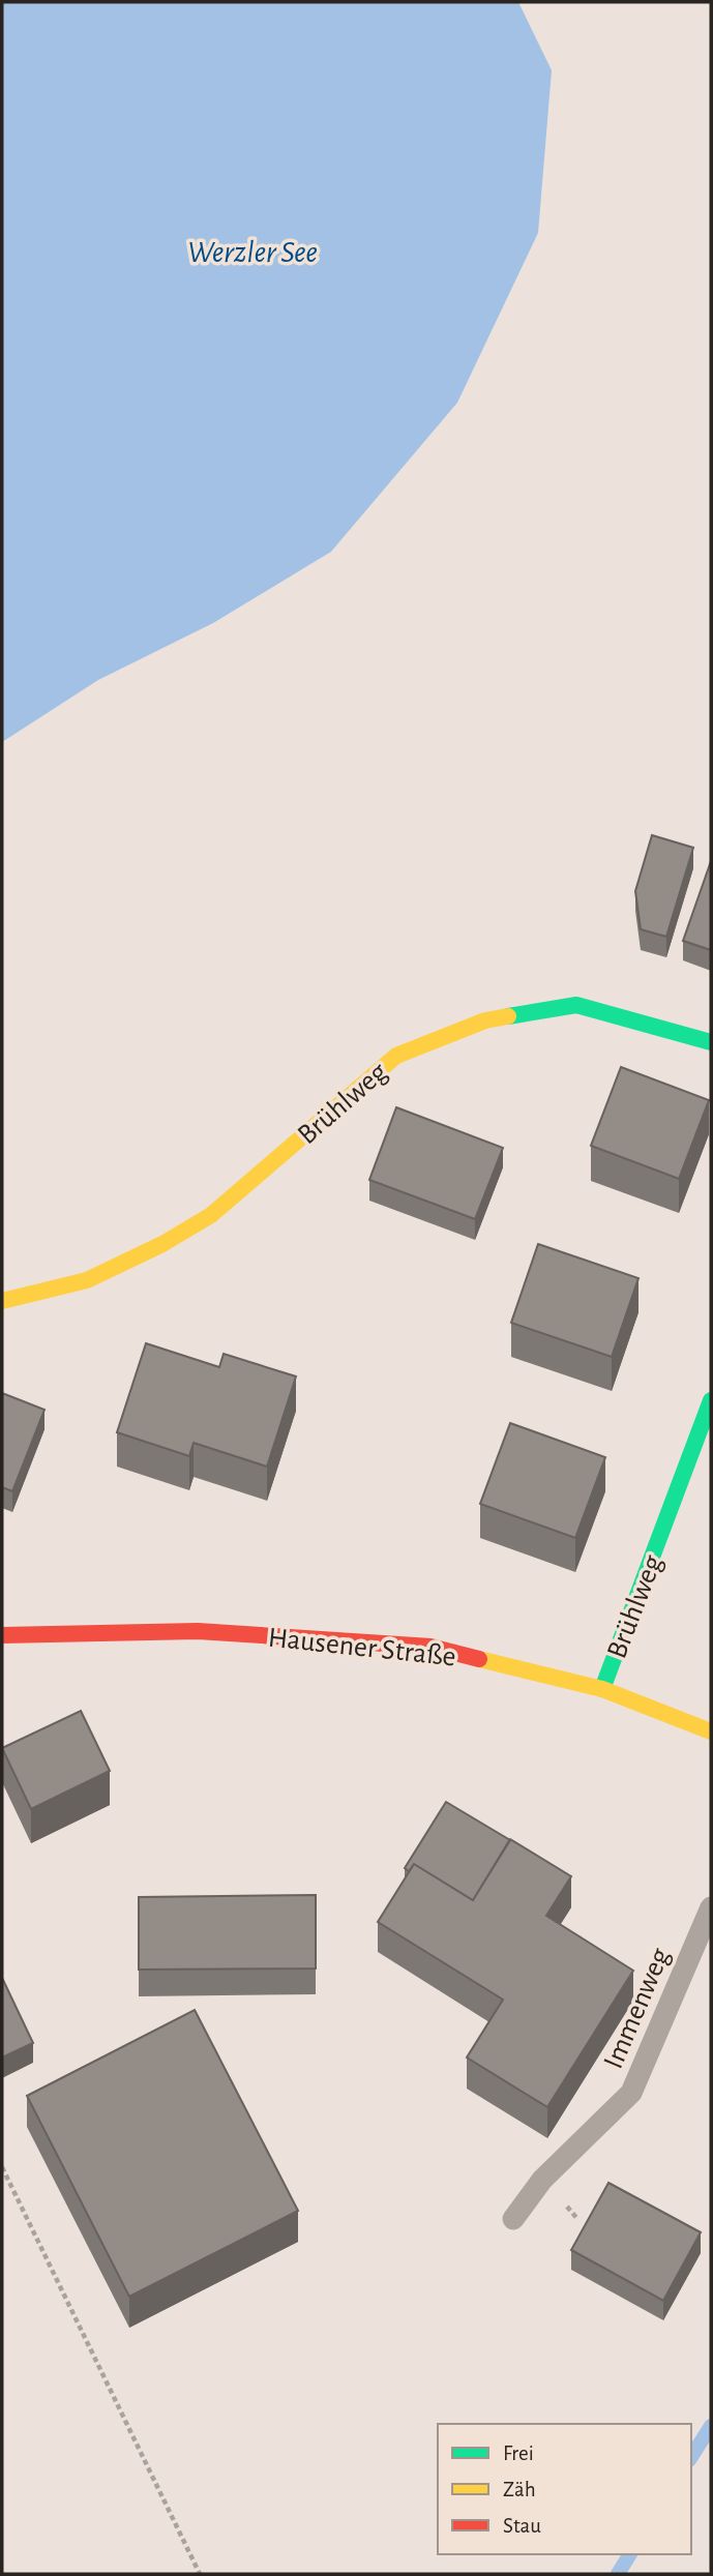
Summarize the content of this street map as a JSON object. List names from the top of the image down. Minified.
{"streets":{"street":["Brühlweg","Hausener Straße"],"lane":["Immenweg"]},"crossings":[["Brühlweg","Hausener Straße"]],"water":["Werzler See"],"legend":["Frei","Zäh","Stau"]}
